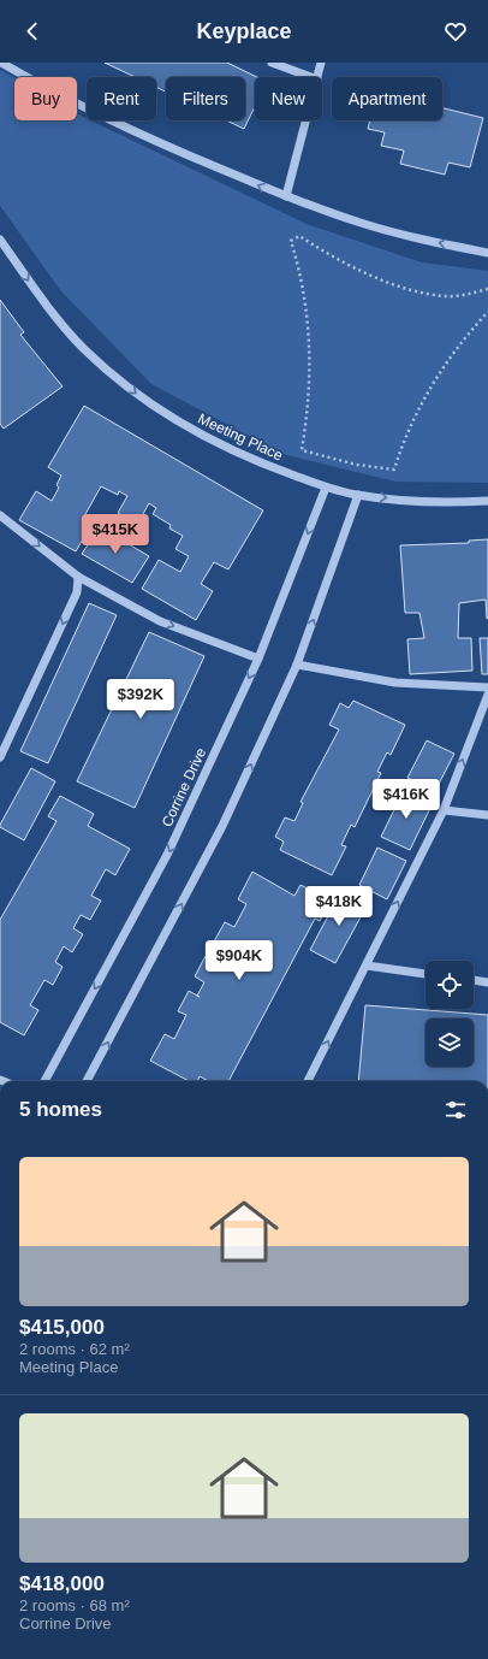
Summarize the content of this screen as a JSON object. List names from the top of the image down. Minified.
{"streets":{"street":["Meeting Place","Corrine Drive"]},"crossings":[["Meeting Place","Corrine Drive"]],"one_way":["Meeting Place"],"page":{"header":"Keyplace","chip":["Buy","Rent","Filters","New","Apartment"],"price":["$415K","$392K","$416K","$418K","$904K"],"heading":"5 homes","list":[{"name":"$415,000","note":"2 rooms · 62 m² · Meeting Place"},{"name":"$418,000","note":"2 rooms · 68 m² · Corrine Drive"}]}}
